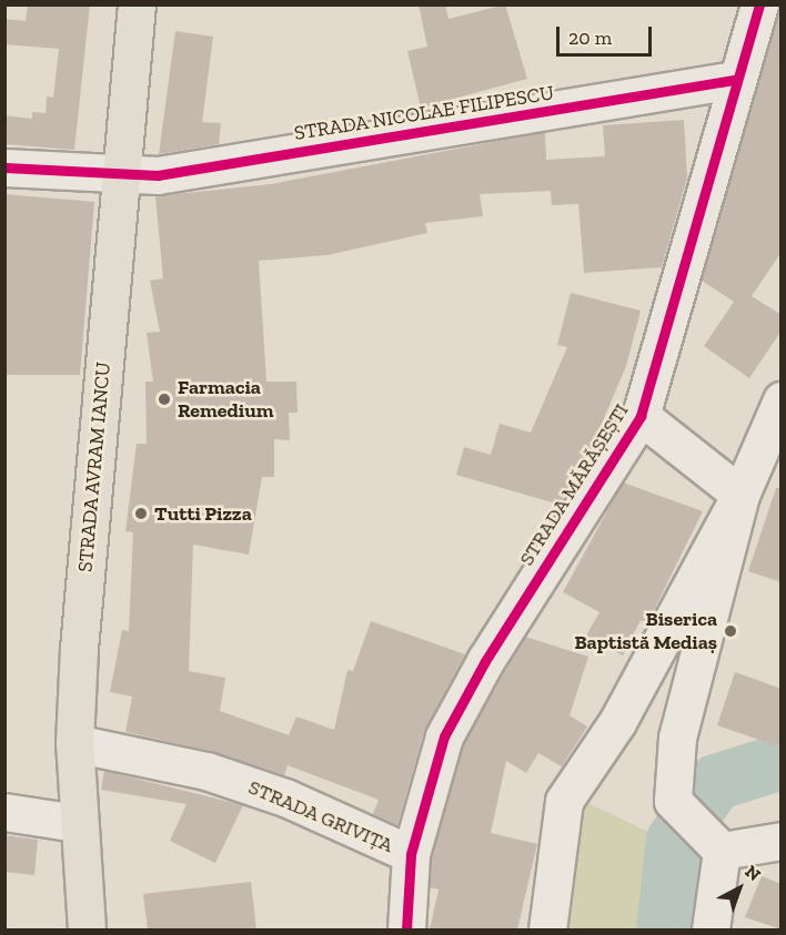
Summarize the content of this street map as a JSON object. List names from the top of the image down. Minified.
{"streets":{"main road":["STRADA AVRAM IANCU"],"street":["STRADA NICOLAE FILIPESCU","STRADA MĂRĂȘEȘTI","STRADA GRIVIȚA"]},"crossings":[["STRADA NICOLAE FILIPESCU","STRADA AVRAM IANCU"],["STRADA NICOLAE FILIPESCU","STRADA MĂRĂȘEȘTI"],["STRADA AVRAM IANCU","STRADA GRIVIȚA"],["STRADA MĂRĂȘEȘTI","STRADA GRIVIȚA"]],"places":["Farmacia Remedium","Tutti Pizza","Biserica Baptistă Mediaș"],"scale_bar":"20 m","north":"top right"}
